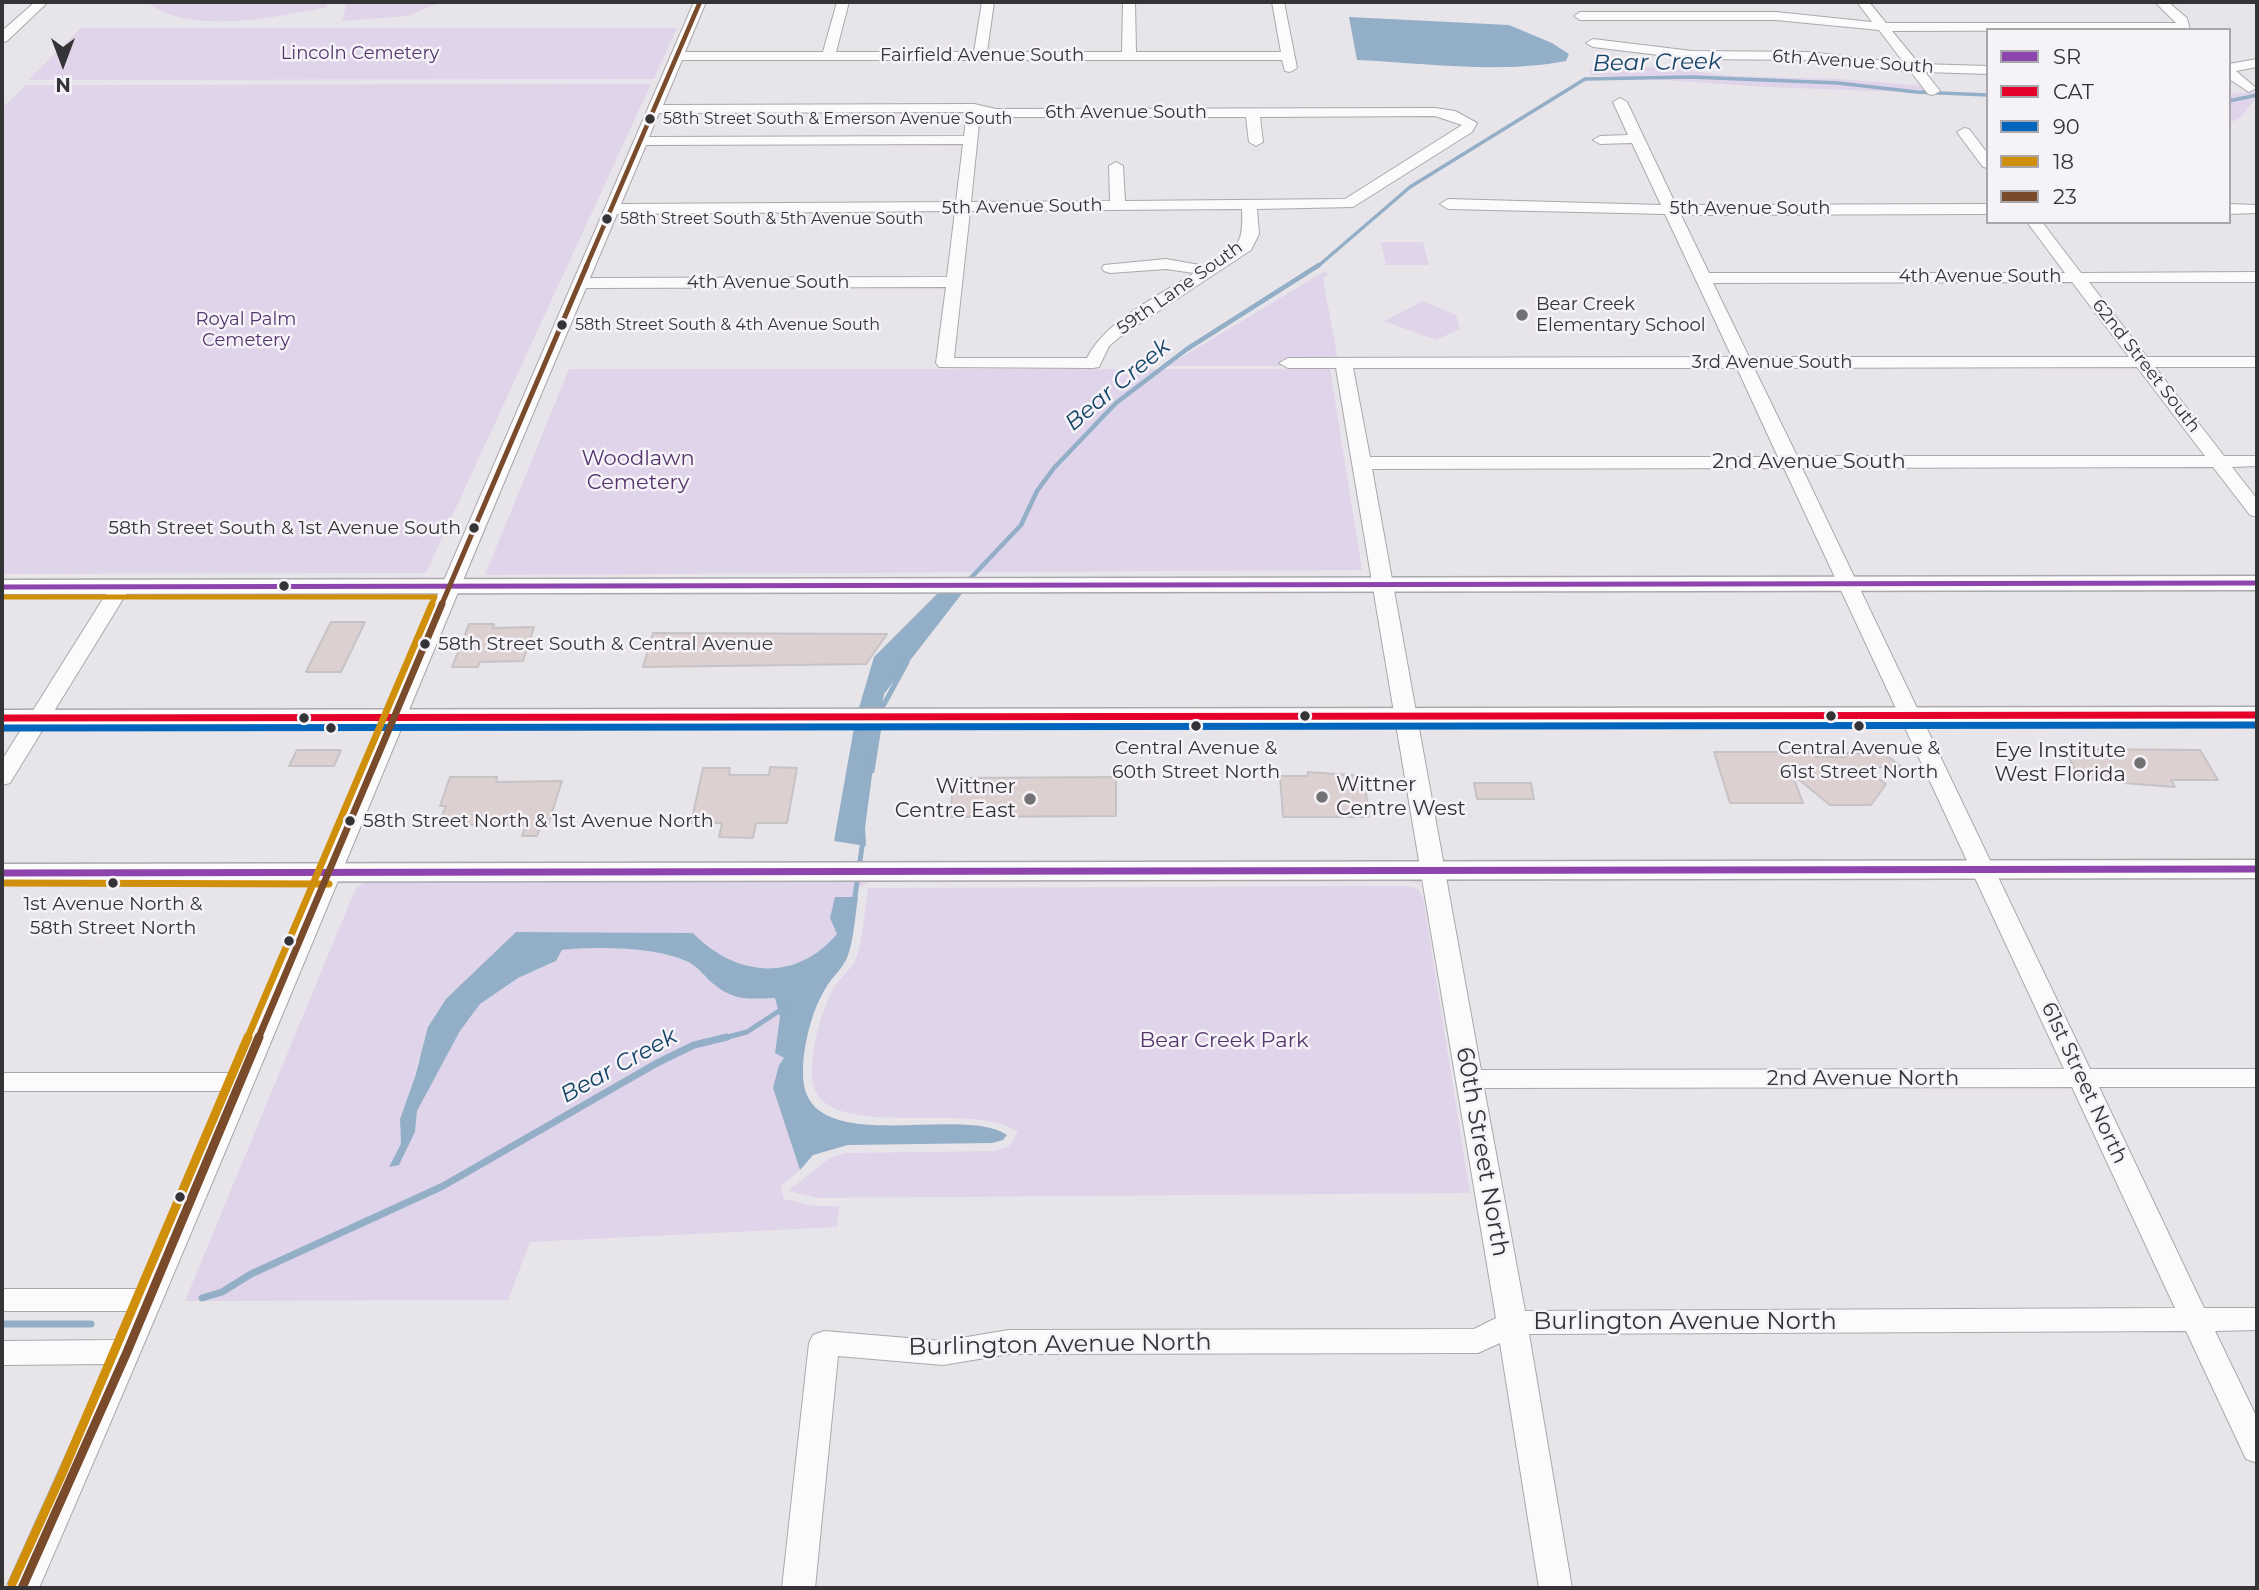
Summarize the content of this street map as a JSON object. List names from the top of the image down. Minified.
{"streets":{"street":["Fairfield Avenue South","6th Avenue South","5th Avenue South","4th Avenue South","59th Lane South","3rd Avenue South","62nd Street South","2nd Avenue South","2nd Avenue North","61st Street North","60th Street North","Burlington Avenue North"]},"crossings":[["6th Avenue South","5th Avenue South"],["5th Avenue South","59th Lane South"],["5th Avenue South","61st Street North"],["4th Avenue South","62nd Street South"],["4th Avenue South","61st Street North"],["3rd Avenue South","62nd Street South"],["3rd Avenue South","61st Street North"],["3rd Avenue South","60th Street North"],["62nd Street South","2nd Avenue South"],["2nd Avenue South","61st Street North"],["2nd Avenue South","60th Street North"],["2nd Avenue North","61st Street North"],["2nd Avenue North","60th Street North"],["61st Street North","Burlington Avenue North"],["60th Street North","Burlington Avenue North"]],"water":["Bear Creek"],"parks":["Lincoln Cemetery","Royal Palm Cemetery","Woodlawn Cemetery","Bear Creek Park"],"places":["58th Street South & Emerson Avenue South","58th Street South & 5th Avenue South","Bear Creek Elementary School","58th Street South & 4th Avenue South","58th Street South & 1st Avenue South","58th Street South & Central Avenue","Central Avenue & 60th Street North","Central Avenue & 61st Street North","Eye Institute West Florida","Wittner Centre West","Wittner Centre East","58th Street North & 1st Avenue North","1st Avenue North & 58th Street North"],"lines":["transit line 23","transit line SR","transit line 18","transit line CAT","transit line 90"],"legend":["SR","CAT","90","18","23"],"north":"bottom"}
